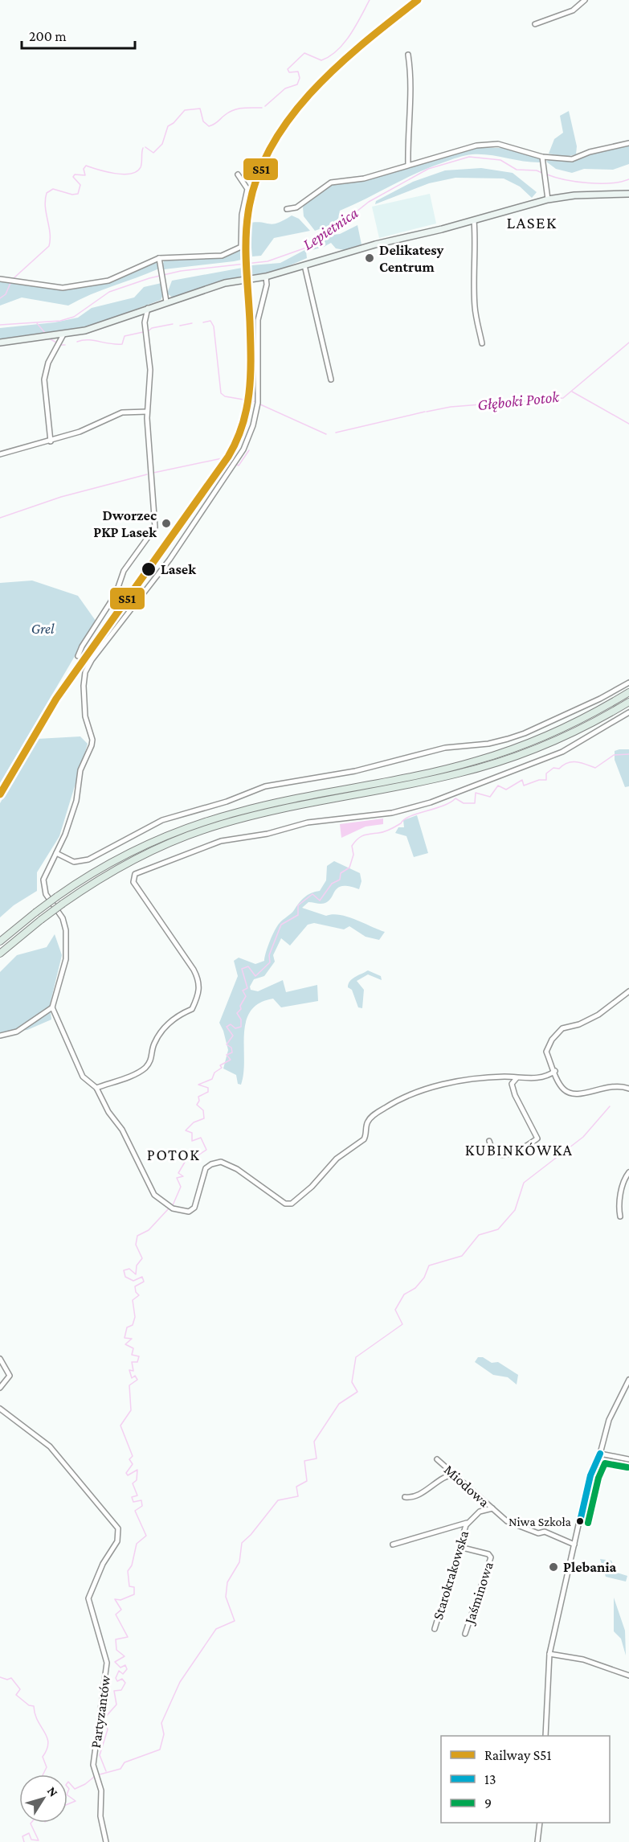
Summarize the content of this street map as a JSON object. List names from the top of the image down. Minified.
{"streets":{"street":["Miodowa","Starokrakowska","Jaśminowa","Partyzantów"]},"crossings":[["Miodowa","Starokrakowska"],["Starokrakowska","Jaśminowa"]],"districts":["LASEK","KUBINKÓWKA","POTOK"],"water":["Lepietnica","Głęboki Potok"],"parks":["Grel"],"places":["Delikatesy Centrum","Dworzec PKP Lasek","Lasek","Niwa Szkoła","Plebania"],"lines":["rail line S51","transit line 13","transit line 9"],"legend":["Railway S51","13","9"],"scale_bar":"200 m","north":"top right"}
